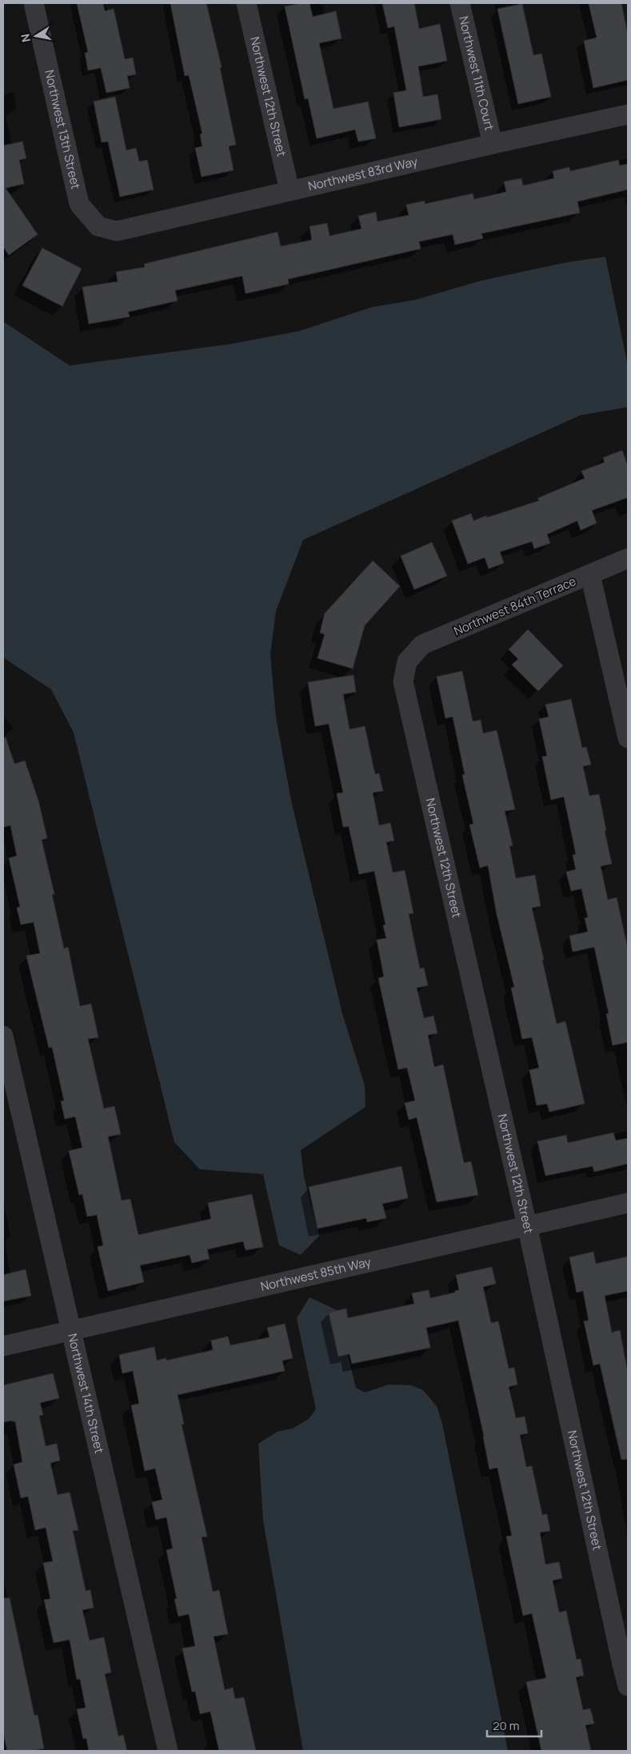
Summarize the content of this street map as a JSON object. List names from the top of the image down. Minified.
{"streets":{"street":["Northwest 11th Court","Northwest 12th Street","Northwest 13th Street","Northwest 83rd Way","Northwest 84th Terrace","Northwest 85th Way","Northwest 14th Street"]},"crossings":[["Northwest 11th Court","Northwest 83rd Way"],["Northwest 12th Street","Northwest 83rd Way"],["Northwest 12th Street","Northwest 84th Terrace"],["Northwest 12th Street","Northwest 85th Way"],["Northwest 13th Street","Northwest 83rd Way"],["Northwest 85th Way","Northwest 14th Street"]],"scale_bar":"20 m","north":"left"}
